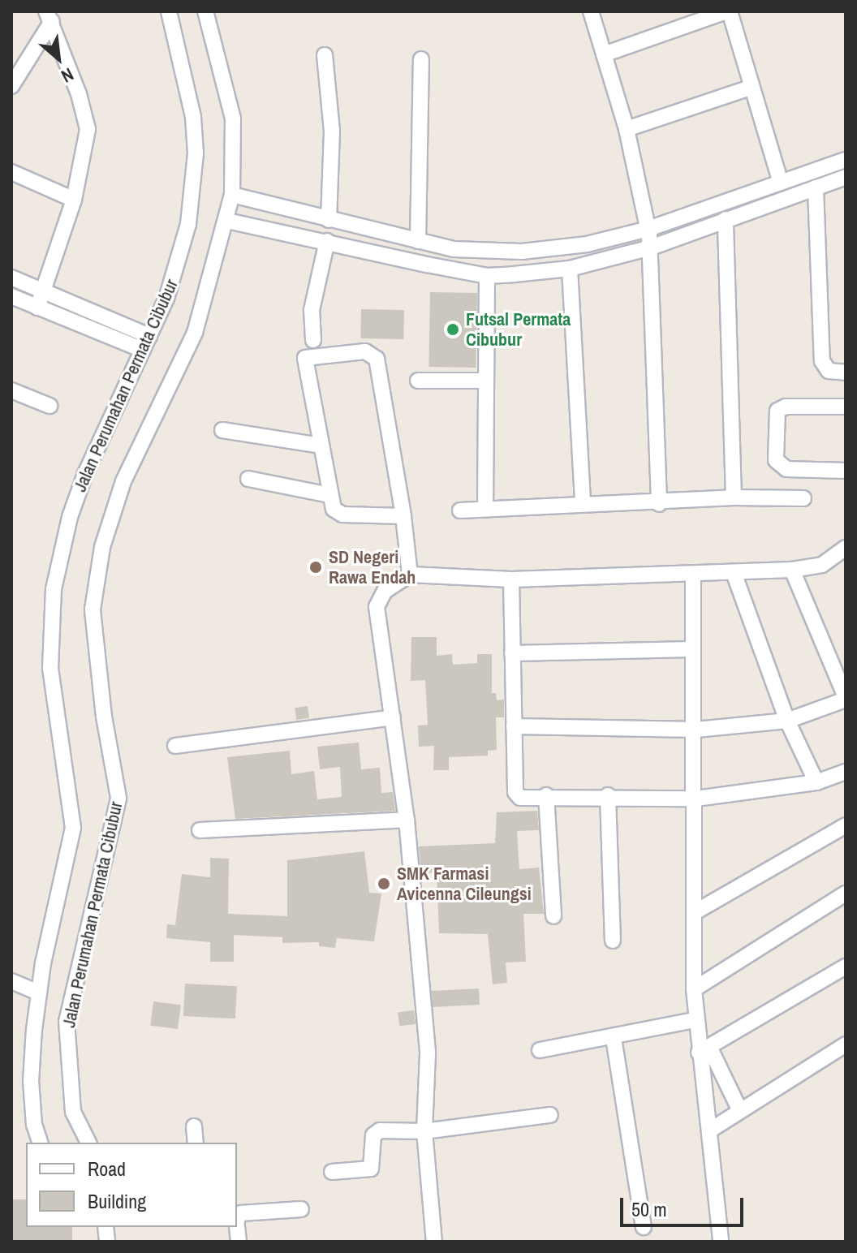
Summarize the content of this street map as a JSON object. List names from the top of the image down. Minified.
{"streets":{"street":["Jalan Perumahan Permata Cibubur"]},"places":["Futsal Permata Cibubur","SD Negeri Rawa Endah","SMK Farmasi Avicenna Cileungsi"],"legend":["Road","Building"],"scale_bar":"50 m","north":"bottom right"}
